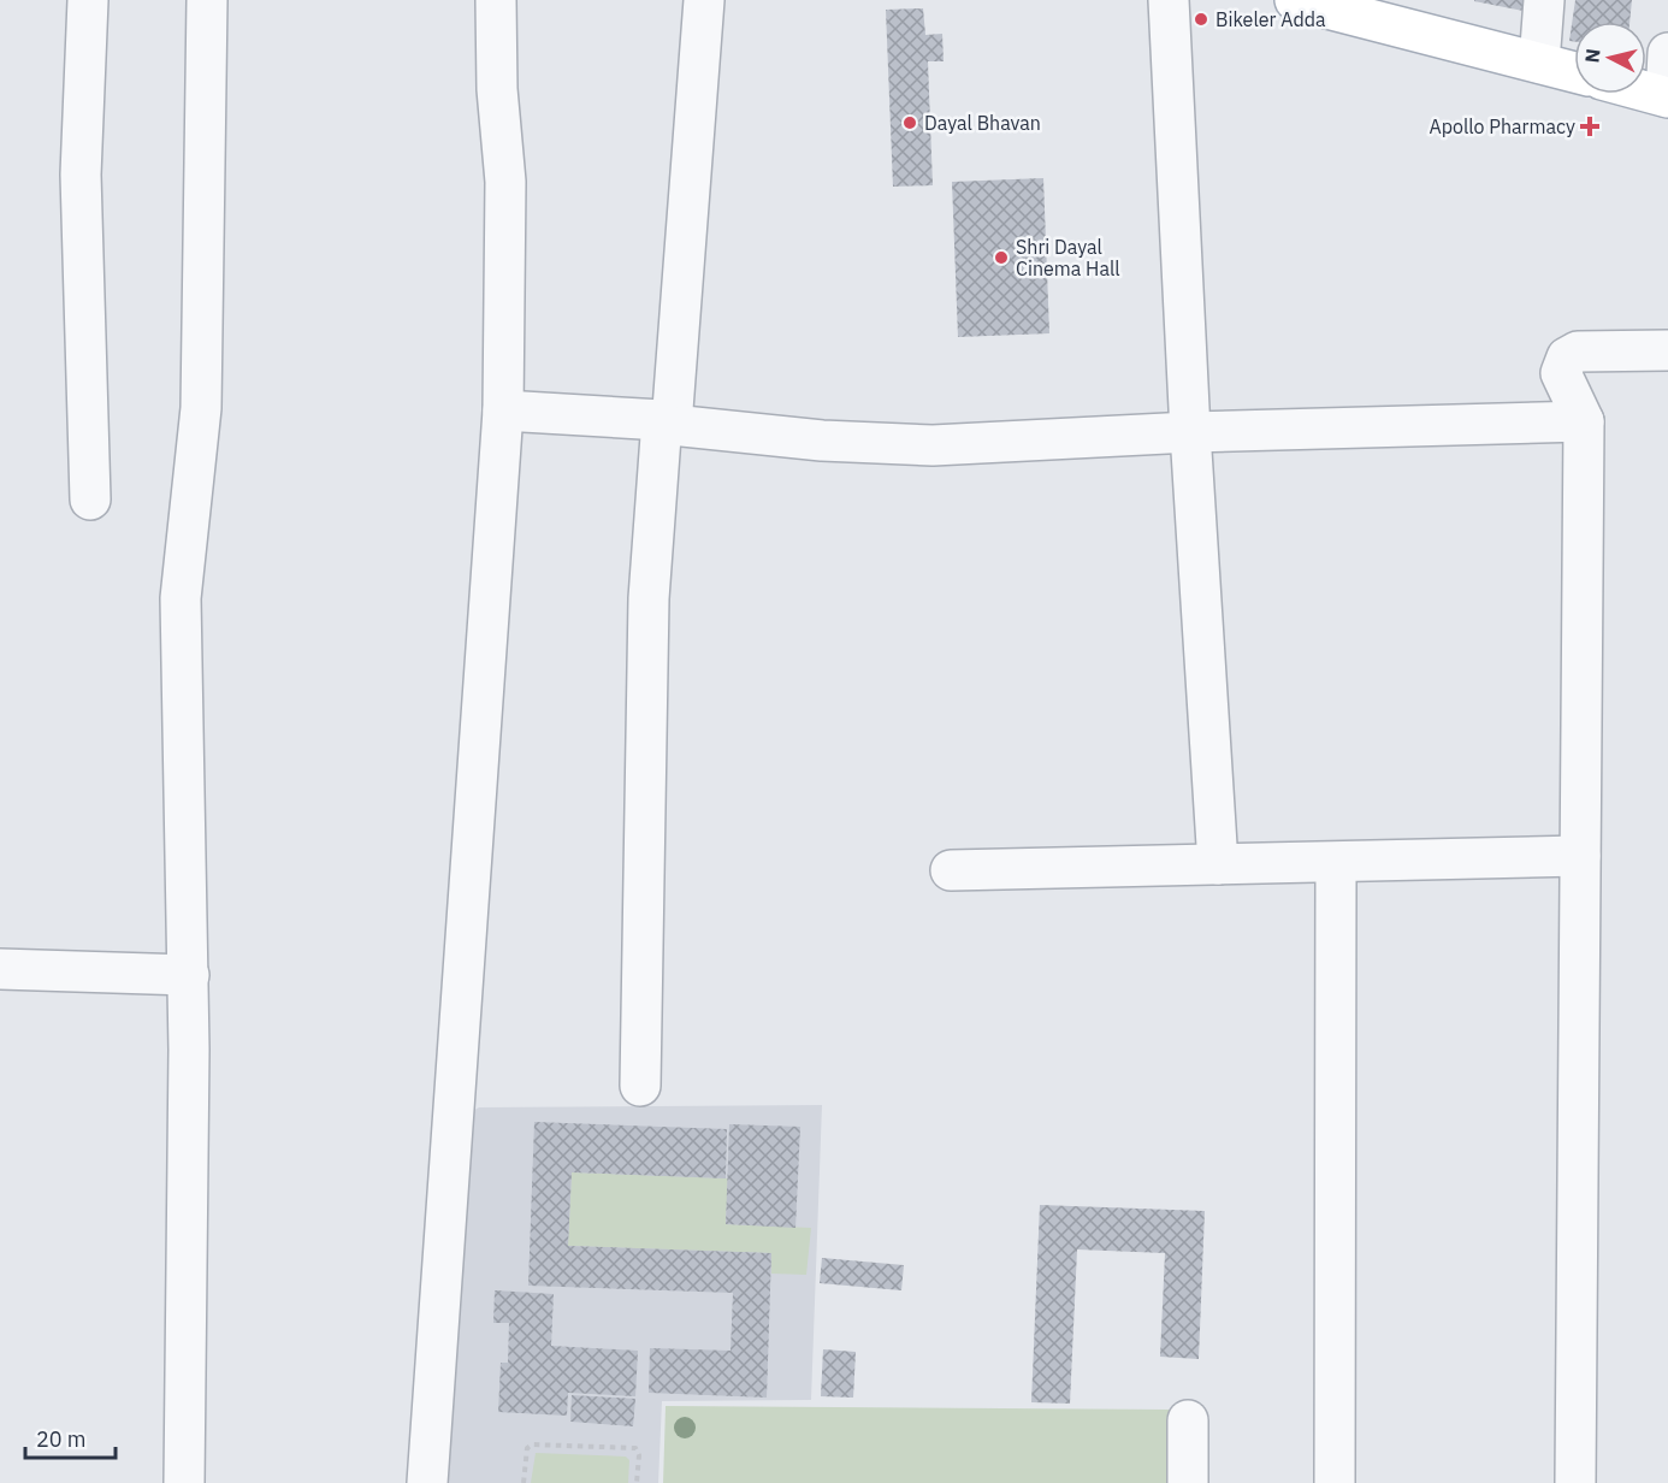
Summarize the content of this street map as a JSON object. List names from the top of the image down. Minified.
{"places":{"other":["Bikeler Adda","Dayal Bhavan","Shri Dayal Cinema Hall"],"health":["Apollo Pharmacy"]},"scale_bar":"20 m","north":"left"}
